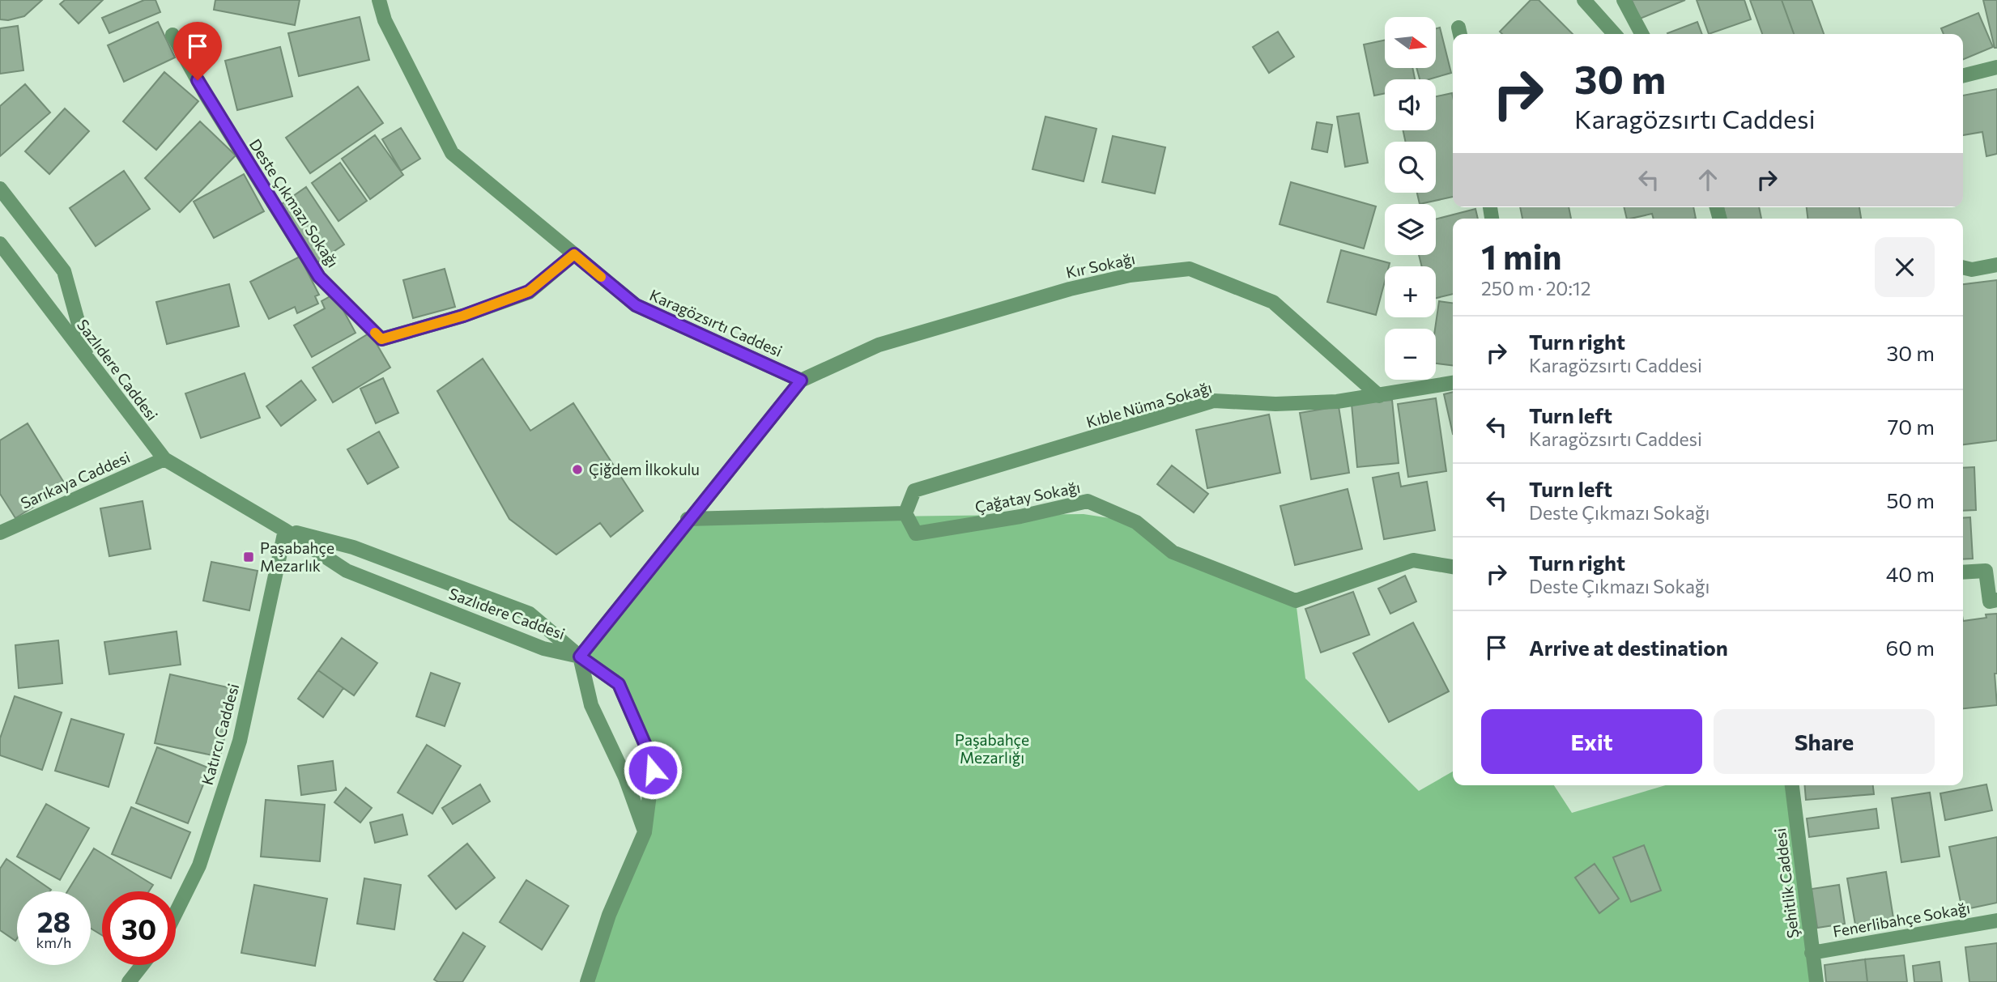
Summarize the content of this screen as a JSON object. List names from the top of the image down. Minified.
{"streets":{"street":["Deste Çıkmazı Sokağı","Kır Sokağı","Karagözsırtı Caddesi","Sazlıdere Caddesi","Kıble Nüma Sokağı","Sarıkaya Caddesi","Çağatay Sokağı","Katırcı Caddesi","Şehitlik Caddesi","Fenerlibahçe Sokağı"]},"crossings":[["Deste Çıkmazı Sokağı","Karagözsırtı Caddesi"],["Kır Sokağı","Karagözsırtı Caddesi"],["Kır Sokağı","Kıble Nüma Sokağı"],["Sazlıdere Caddesi","Sarıkaya Caddesi"],["Sazlıdere Caddesi","Katırcı Caddesi"],["Kıble Nüma Sokağı","Çağatay Sokağı"],["Şehitlik Caddesi","Fenerlibahçe Sokağı"]],"parks":["Paşabahçe Mezarlığı"],"places":{"other":["Çiğdem İlkokulu"],"transit":["Paşabahçe Mezarlık"]},"north":"right","page":{"map_buttons":["+","−"],"turn":["30 m","Karagözsırtı Caddesi"],"heading":["1 min","250 m · 20:12"],"list":[{"name":"Turn right","note":"Karagözsırtı Caddesi","value":"30 m"},{"name":"Turn left","note":"Karagözsırtı Caddesi","value":"70 m"},{"name":"Turn left","note":"Deste Çıkmazı Sokağı","value":"50 m"},{"name":"Turn right","note":"Deste Çıkmazı Sokağı","value":"40 m"},{"name":"Arrive at destination","value":"60 m"}],"buttons":["Exit","Share"],"speed":"28 km/h","limit":"30"}}
